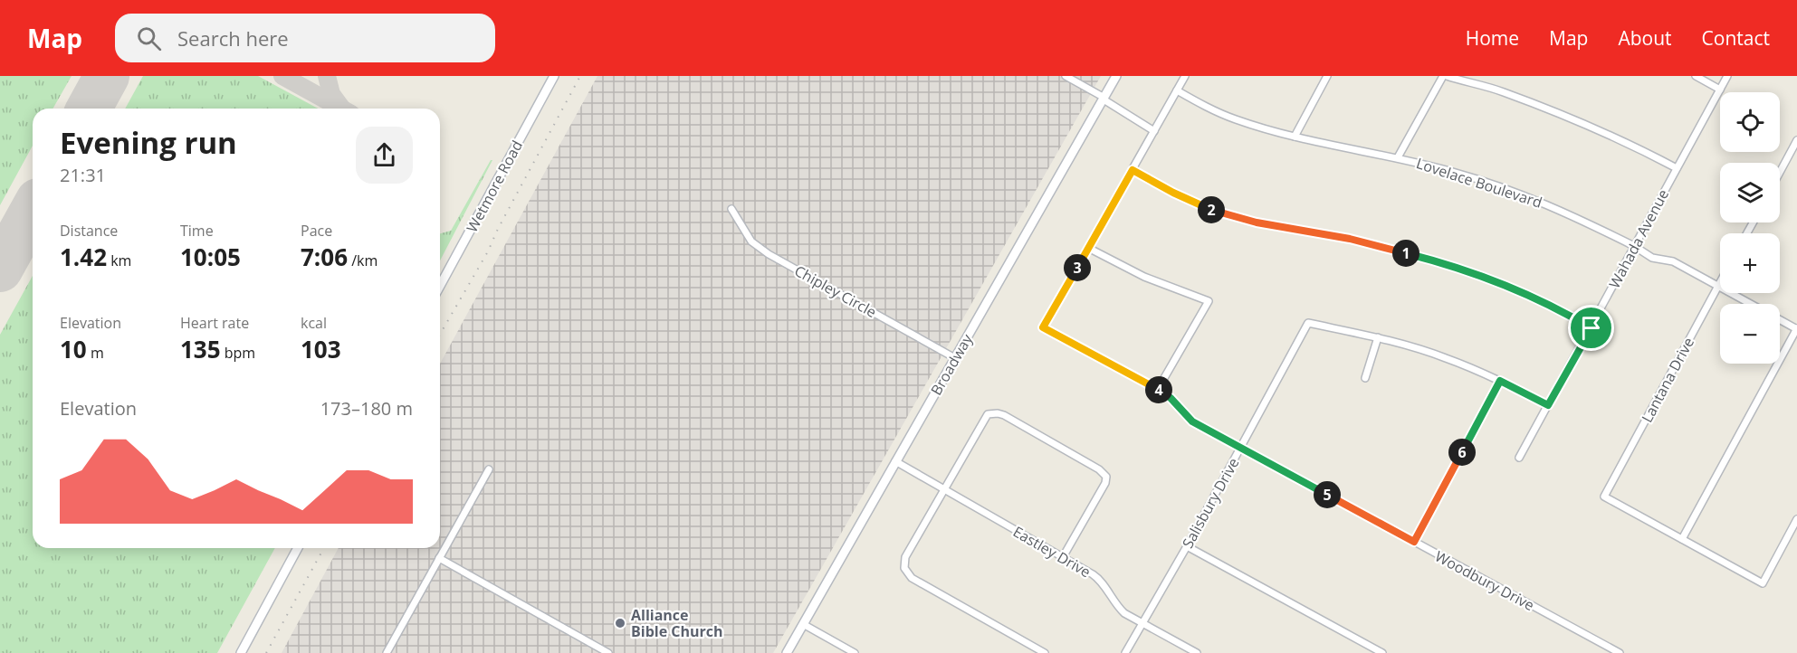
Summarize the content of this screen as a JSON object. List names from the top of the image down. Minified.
{"streets":{"main road":["Wetmore Road","Broadway"],"street":["Lovelace Boulevard","Wahada Avenue","Chipley Circle","Lantana Drive","Salisbury Drive","Eastley Drive","Woodbury Drive"]},"crossings":[["Lovelace Boulevard","Wahada Avenue"],["Lovelace Boulevard","Lantana Drive"],["Chipley Circle","Broadway"],["Broadway","Eastley Drive"],["Salisbury Drive","Eastley Drive"],["Salisbury Drive","Woodbury Drive"]],"places":["Alliance Bible Church"],"page":{"header":"Map","search":"Search here","nav":["Home","Map","About","Contact"],"map_buttons":["+","−"],"heading":["Evening run","21:31"],"pins":["2","1","3","4","6","5"],"stats":[["Distance","1.42 km"],["Time","10:05"],["Pace","7:06 /km"],["Elevation","10 m"],["Heart rate","135 bpm"],["kcal","103"]],"chart":["Elevation","173–180 m"]}}
